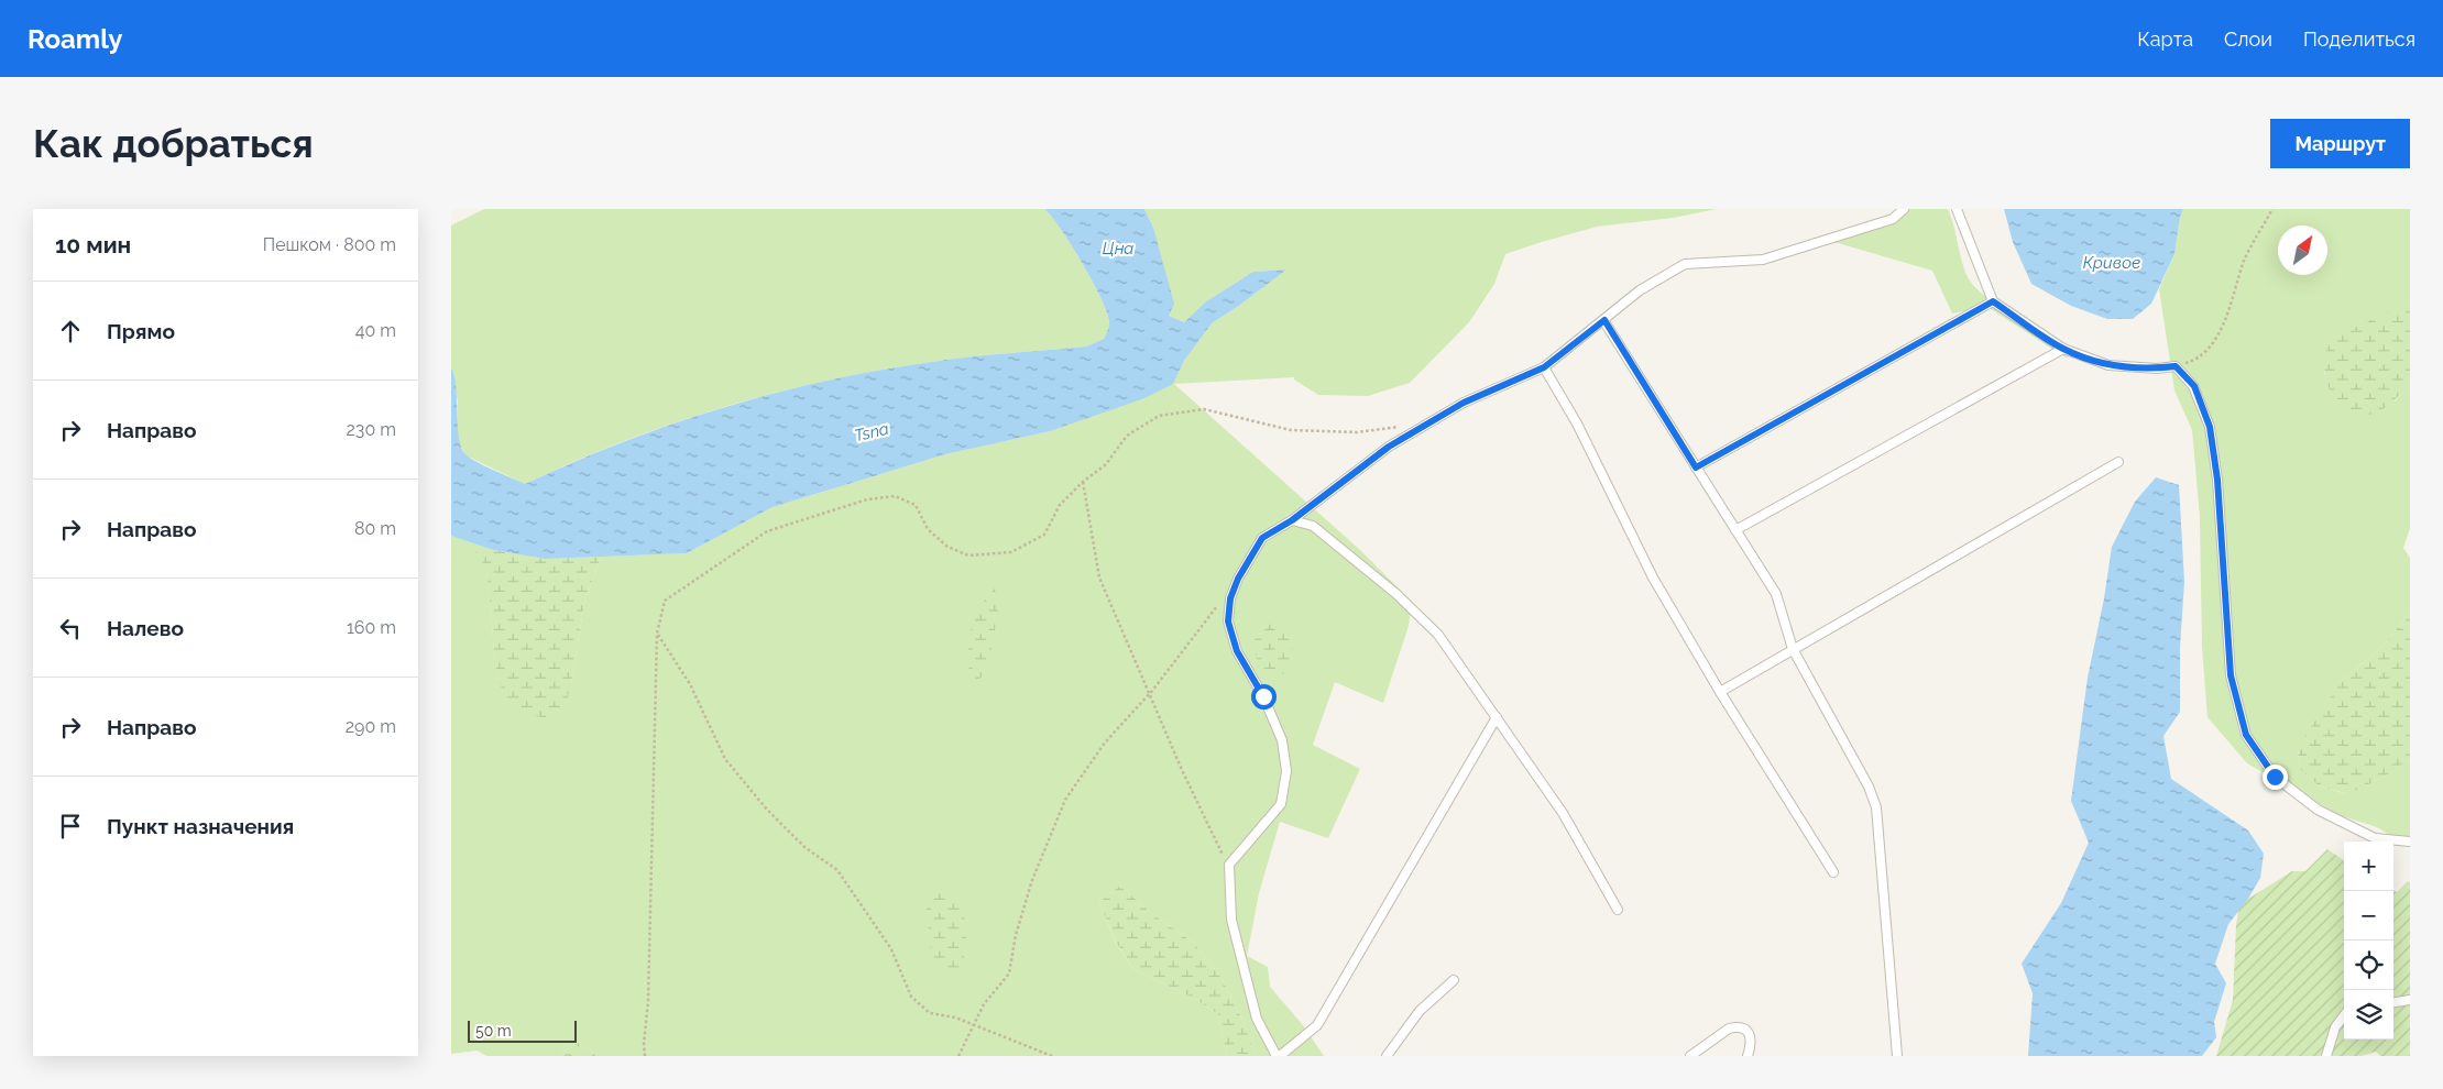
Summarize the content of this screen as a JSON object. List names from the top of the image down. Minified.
{"water":["Цна","Кривое","Tsna"],"scale_bar":"50 m","north":"top right","page":{"header":"Roamly","nav":["Карта","Слои","Поделиться"],"buttons":"Маршрут","title":"Как добраться","heading":["10 мин","Пешком · 800 m"],"list":[["Прямо","40 m"],["Направо","230 m"],["Направо","80 m"],["Налево","160 m"],["Направо","290 m"],"Пункт назначения"],"map_buttons":["+","−"],"scale":"50 m"}}
